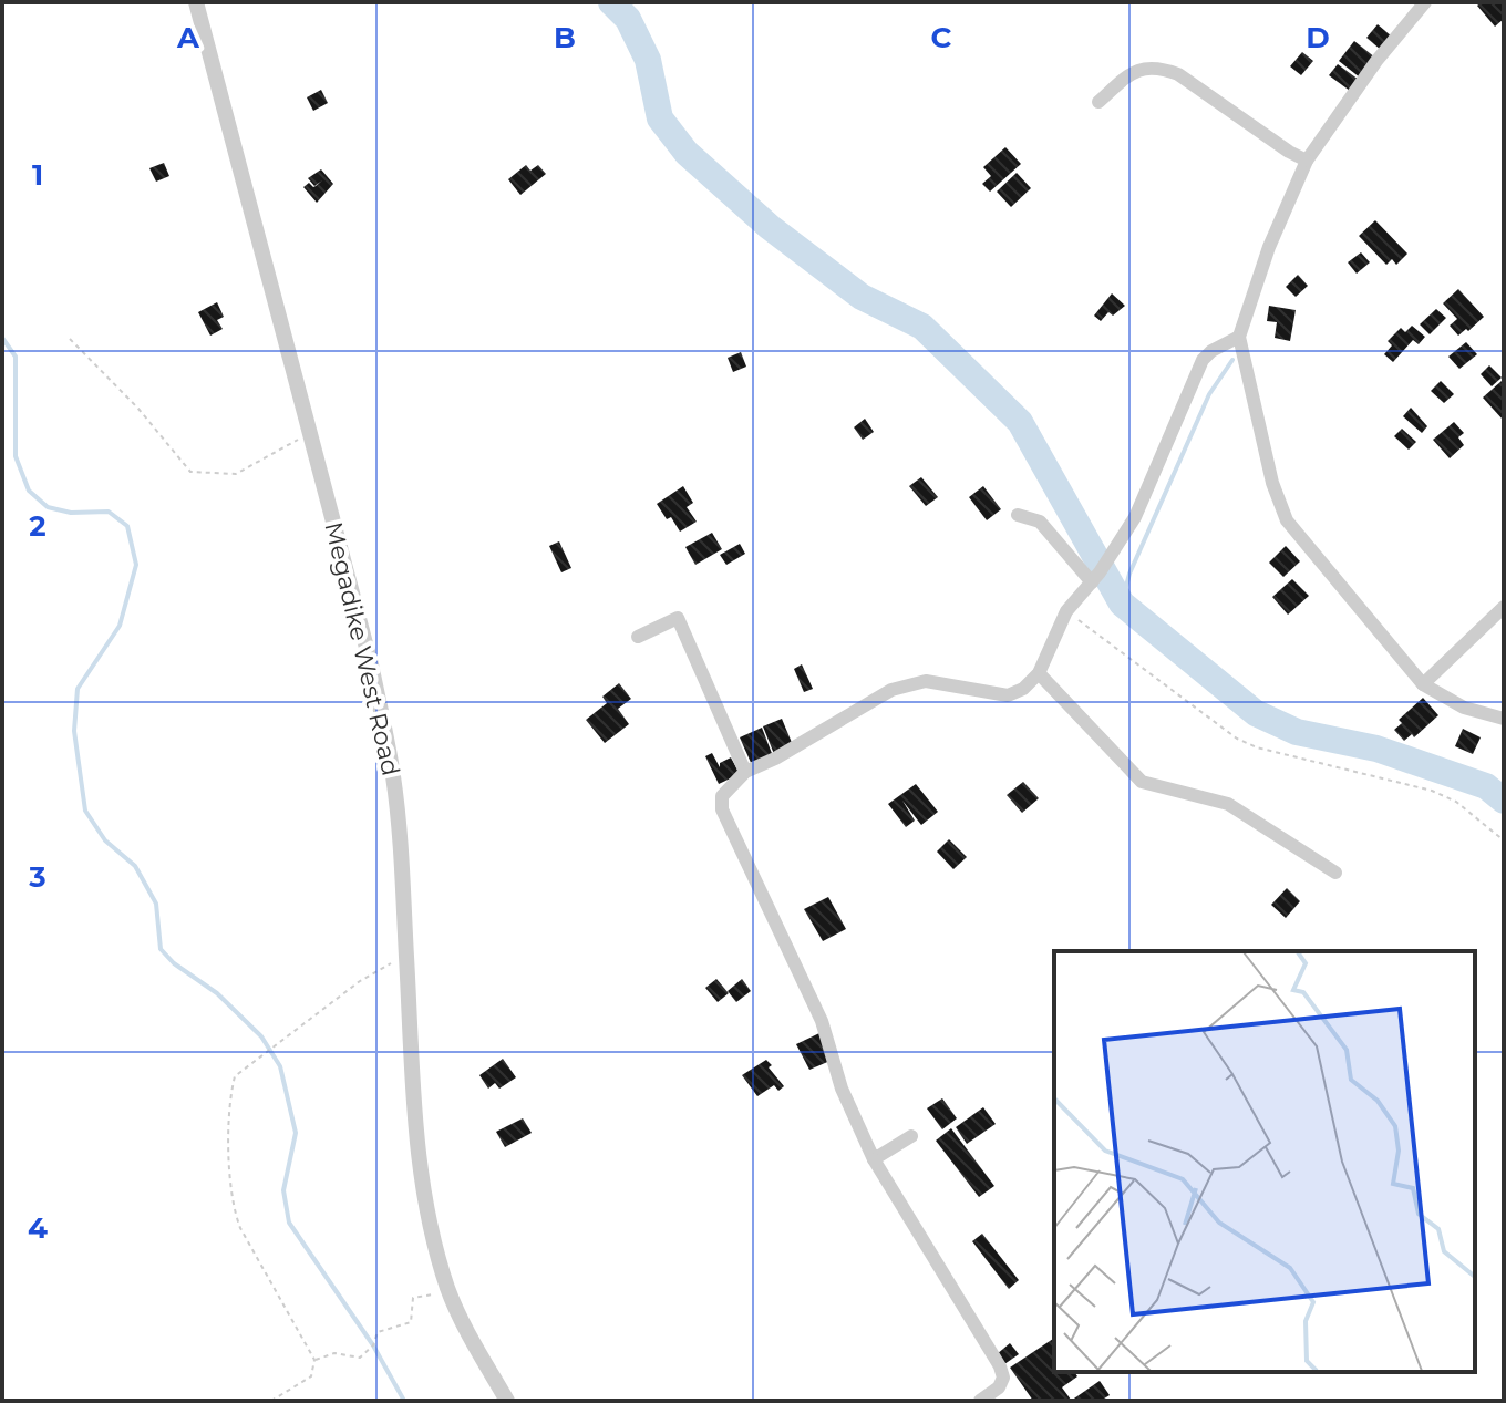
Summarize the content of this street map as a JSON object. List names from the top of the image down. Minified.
{"streets":{"street":["Megadike West Road"]},"grid":{"columns":["A","B","C","D"],"rows":["1","2","3","4"]}}
